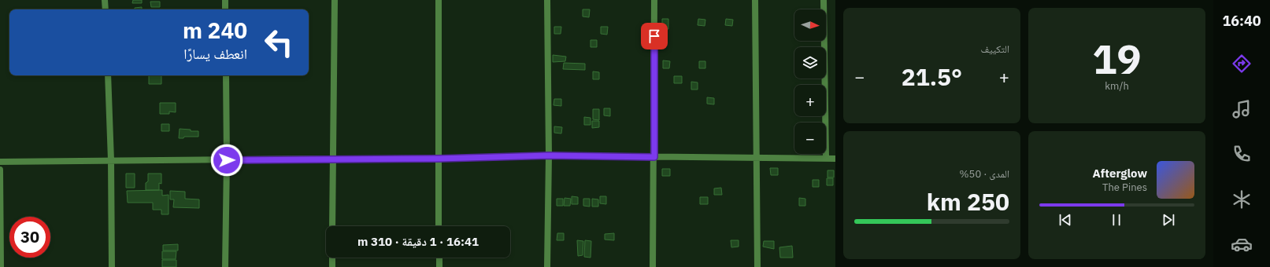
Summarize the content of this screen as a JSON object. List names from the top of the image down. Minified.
{"north":"right","page":{"tabs":"16:40","tile":[["19","km/h"],"التكييف",["المدى · 50%","250 km"]],"map_buttons":["+","−"],"turn":["240 m","انعطف يسارًا"],"heat":["−","21.5°","+"],"song":["Afterglow","The Pines"],"limit":"30","trip":"16:41 · 1 دقيقة · 310 m"}}
